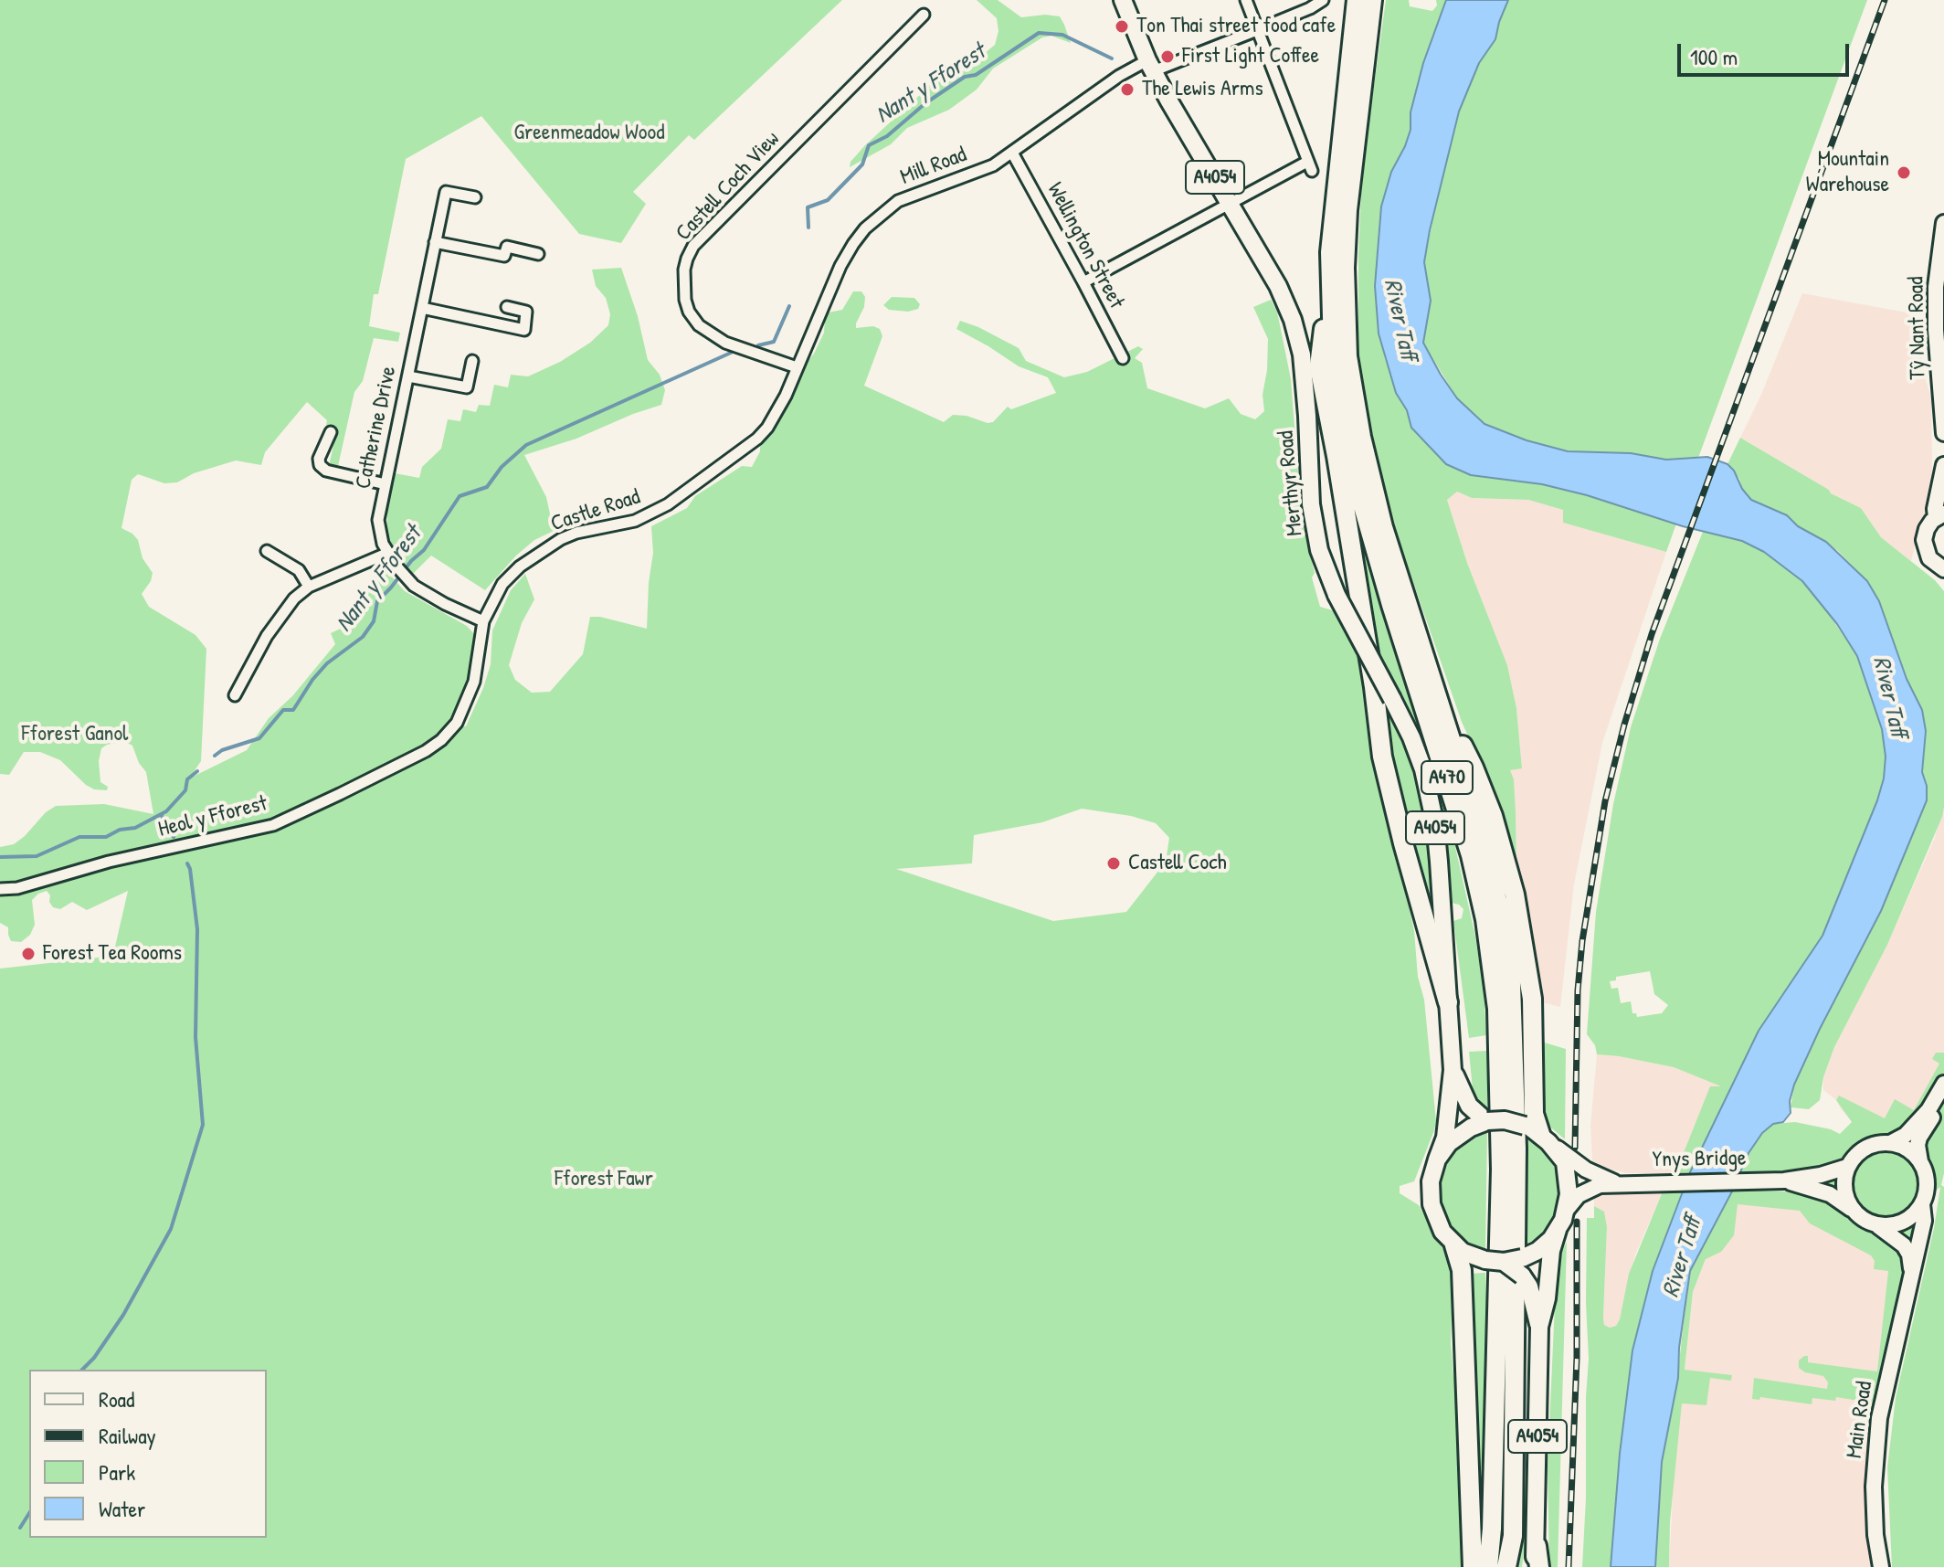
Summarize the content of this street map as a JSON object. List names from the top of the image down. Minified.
{"streets":{"highway":["A470"],"main road":["A4054","Tŷ Nant Road","Merthyr Road","Ynys Bridge","Main Road"],"street":["Mill Road","Castell Coch View","Wellington Street","Catherine Drive","Castle Road","Heol y Fforest"]},"crossings":[["Mill Road","Castell Coch View"],["Mill Road","Wellington Street"],["Mill Road","Merthyr Road"],["Mill Road","Castle Road"],["A4054","Merthyr Road"],["A4054","Ynys Bridge"],["Castell Coch View","Castle Road"],["Catherine Drive","Castle Road"],["Merthyr Road","Ynys Bridge"],["Castle Road","Heol y Fforest"],["Ynys Bridge","Main Road"]],"water":["Nant y Fforest","River Taff"],"parks":["Greenmeadow Wood","Fforest Ganol","Fforest Fawr"],"places":["Ton Thai street food cafe","First Light Coffee","The Lewis Arms","Mountain Warehouse","Castell Coch","Forest Tea Rooms"],"legend":["Road","Railway","Park","Water"],"scale_bar":"100 m"}
